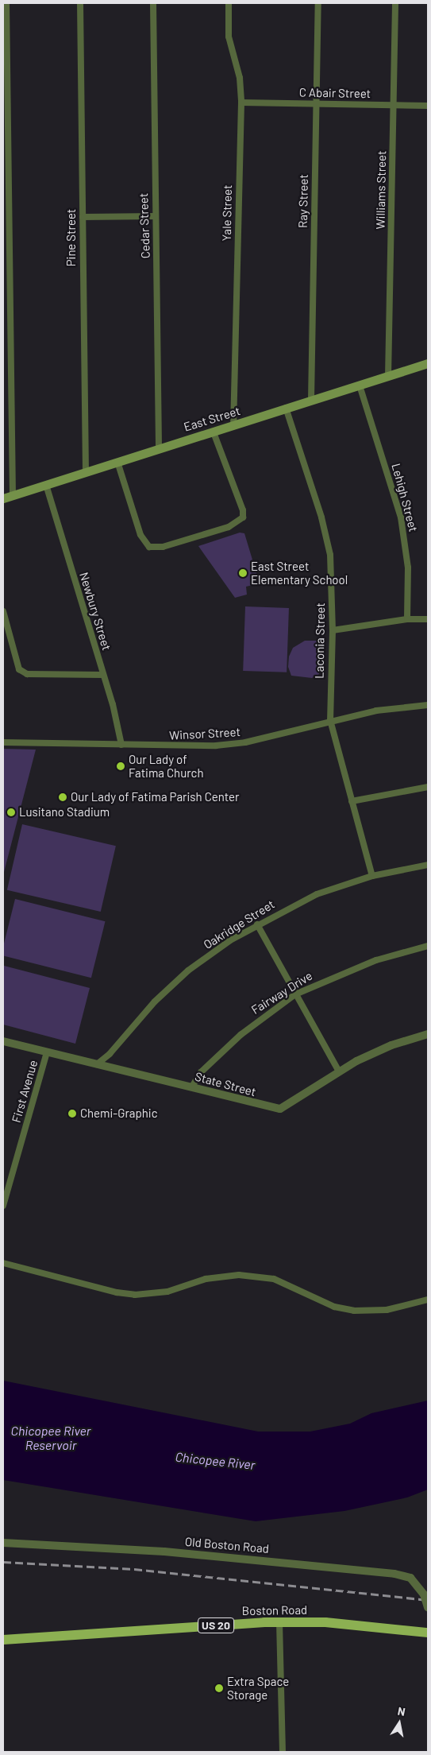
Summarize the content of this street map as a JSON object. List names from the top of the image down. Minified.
{"streets":{"main road":["East Street","Boston Road","US 20"],"street":["C Abair Street","Williams Street","Ray Street","Yale Street","Cedar Street","Pine Street","Lehigh Street","Newbury Street","Laconia Street","Winsor Street","Oakridge Street","Fairway Drive","State Street","First Avenue","Old Boston Road"]},"crossings":[["C Abair Street","Williams Street"],["C Abair Street","Ray Street"],["C Abair Street","Yale Street"],["Williams Street","East Street"],["Ray Street","East Street"],["Yale Street","East Street"],["Cedar Street","East Street"],["Pine Street","East Street"],["East Street","Lehigh Street"],["East Street","Newbury Street"],["East Street","Laconia Street"],["Newbury Street","Winsor Street"],["Laconia Street","Winsor Street"],["Laconia Street","Oakridge Street"],["Oakridge Street","State Street"],["Fairway Drive","State Street"],["State Street","First Avenue"]],"water":["Chicopee River Reservoir","Chicopee River"],"places":["East Street Elementary School","Our Lady of Fatima Church","Our Lady of Fatima Parish Center","Lusitano Stadium","Chemi-Graphic","Extra Space Storage"],"north":"top"}
